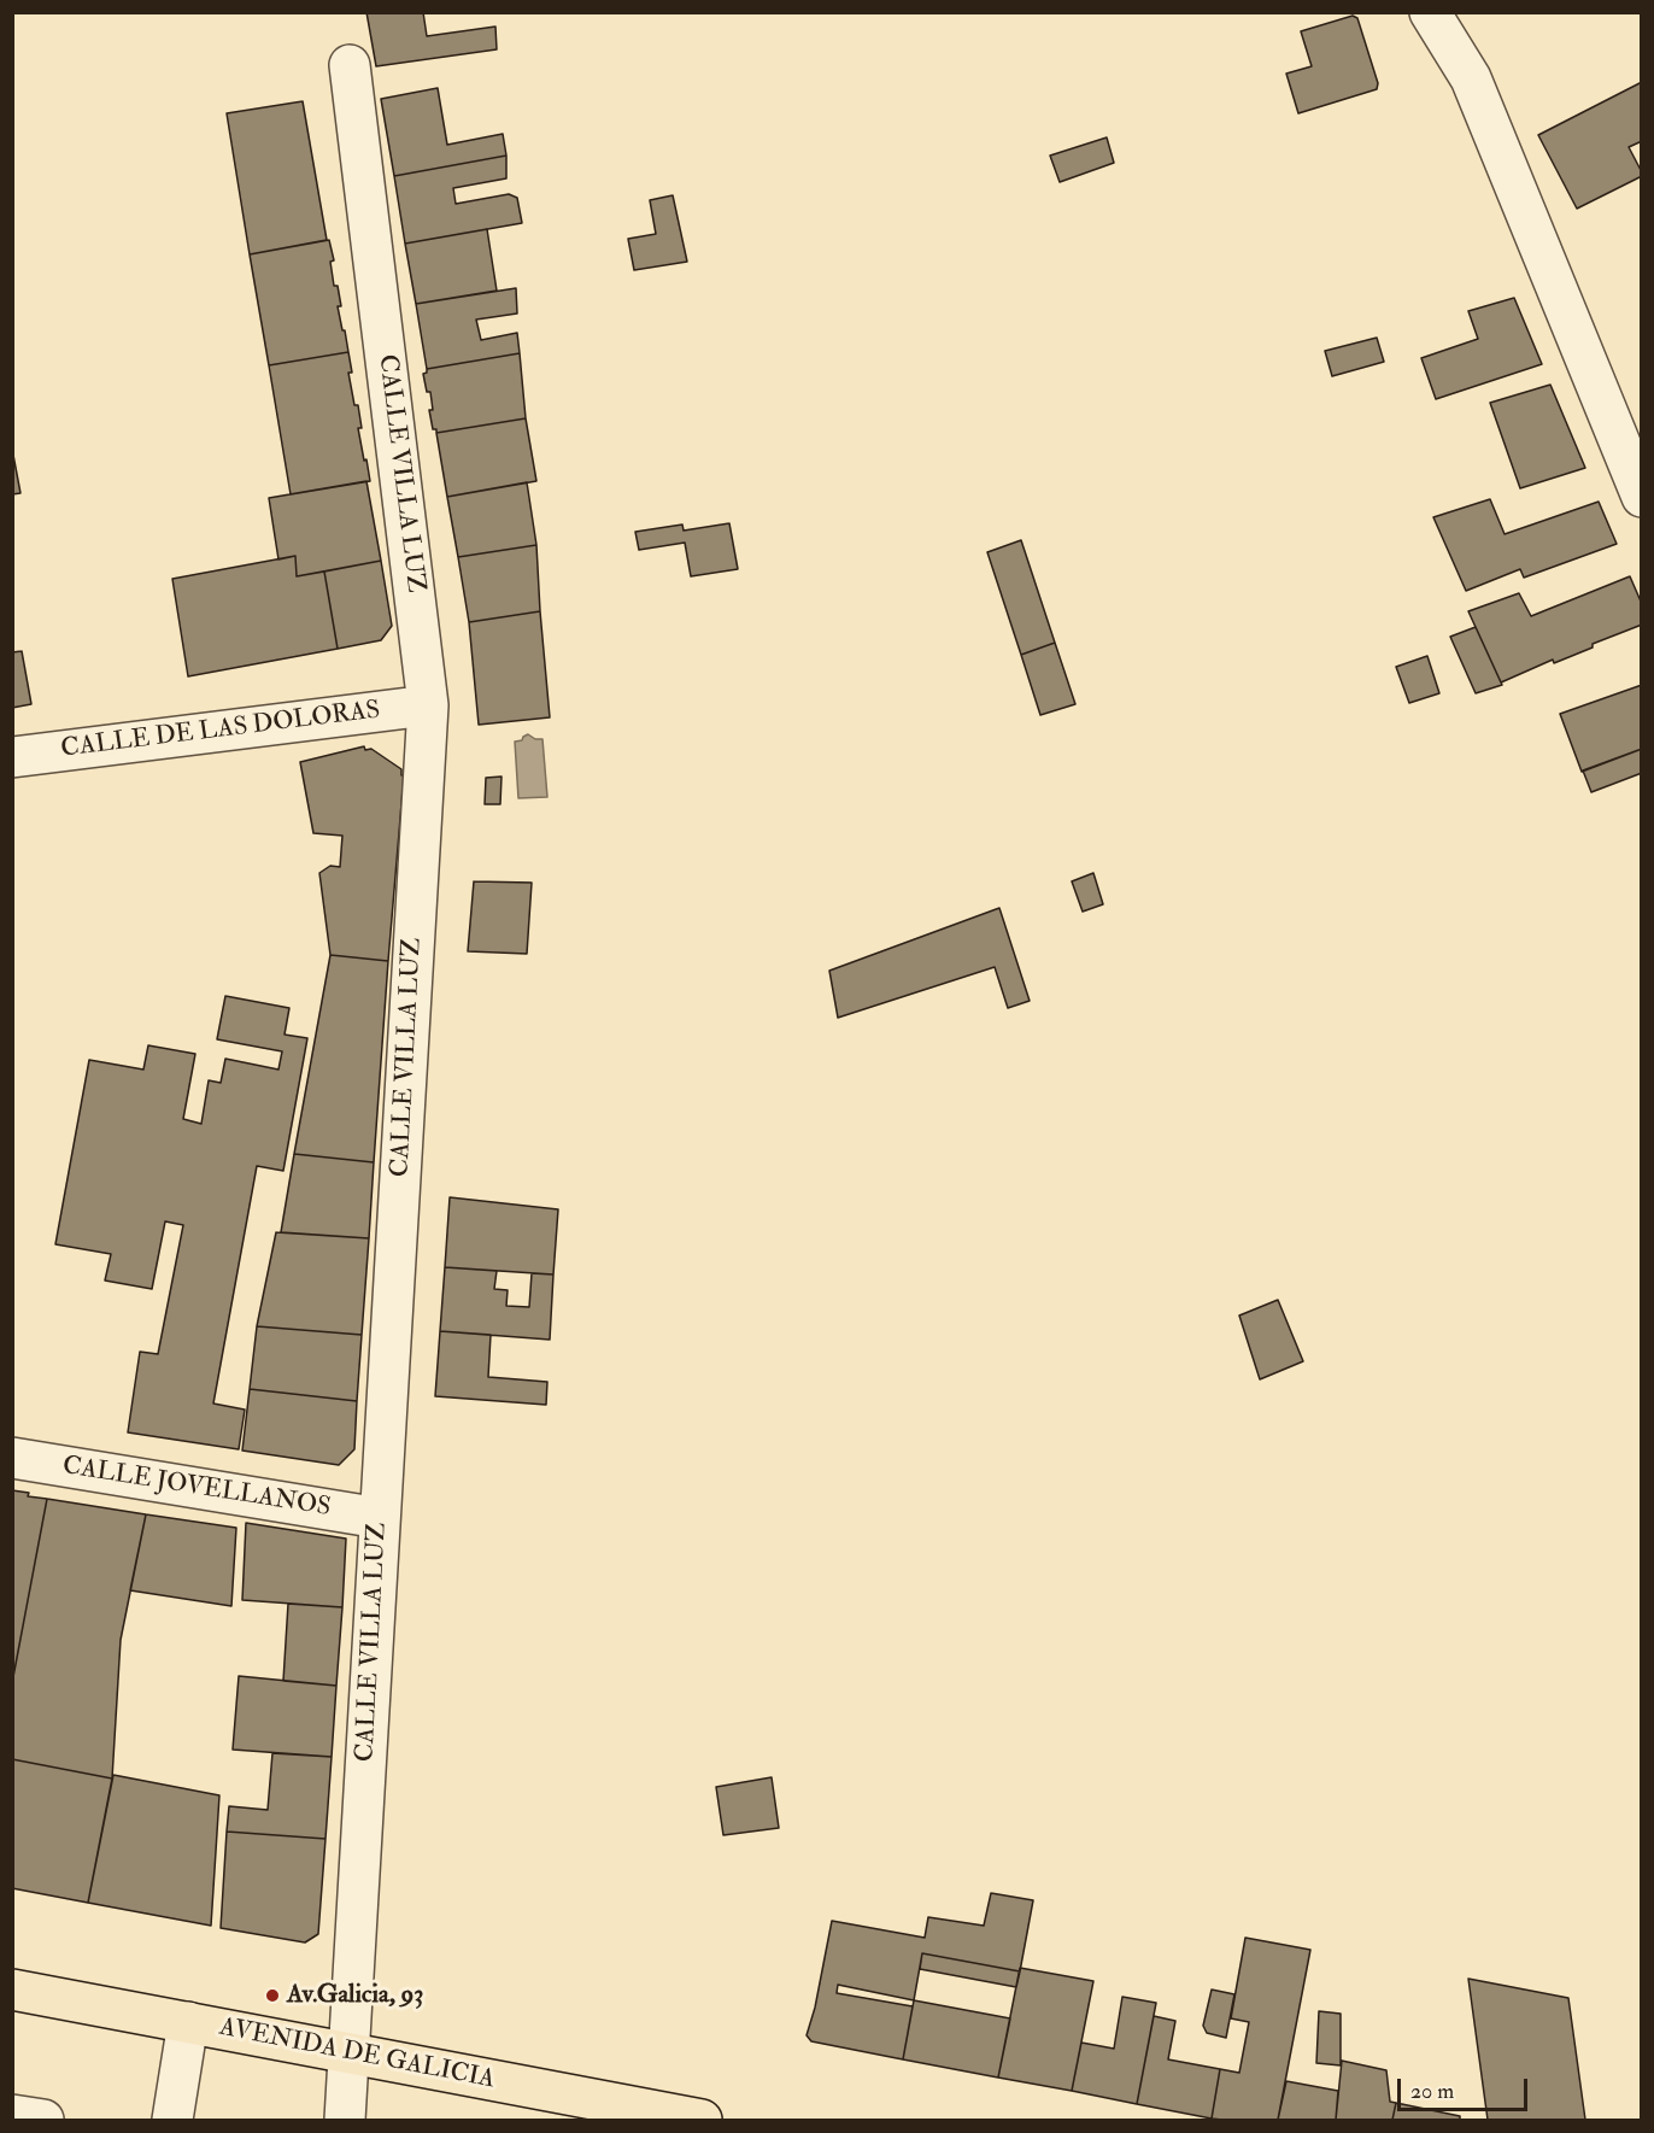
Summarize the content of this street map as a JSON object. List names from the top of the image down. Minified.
{"streets":{"main road":["AVENIDA DE GALICIA"],"street":["CALLE VILLA LUZ","CALLE DE LAS DOLORAS","CALLE JOVELLANOS"]},"crossings":[["CALLE VILLA LUZ","CALLE DE LAS DOLORAS"],["CALLE VILLA LUZ","CALLE JOVELLANOS"],["CALLE VILLA LUZ","AVENIDA DE GALICIA"]],"places":["Av.Galicia, 93"],"scale_bar":"20 m"}
